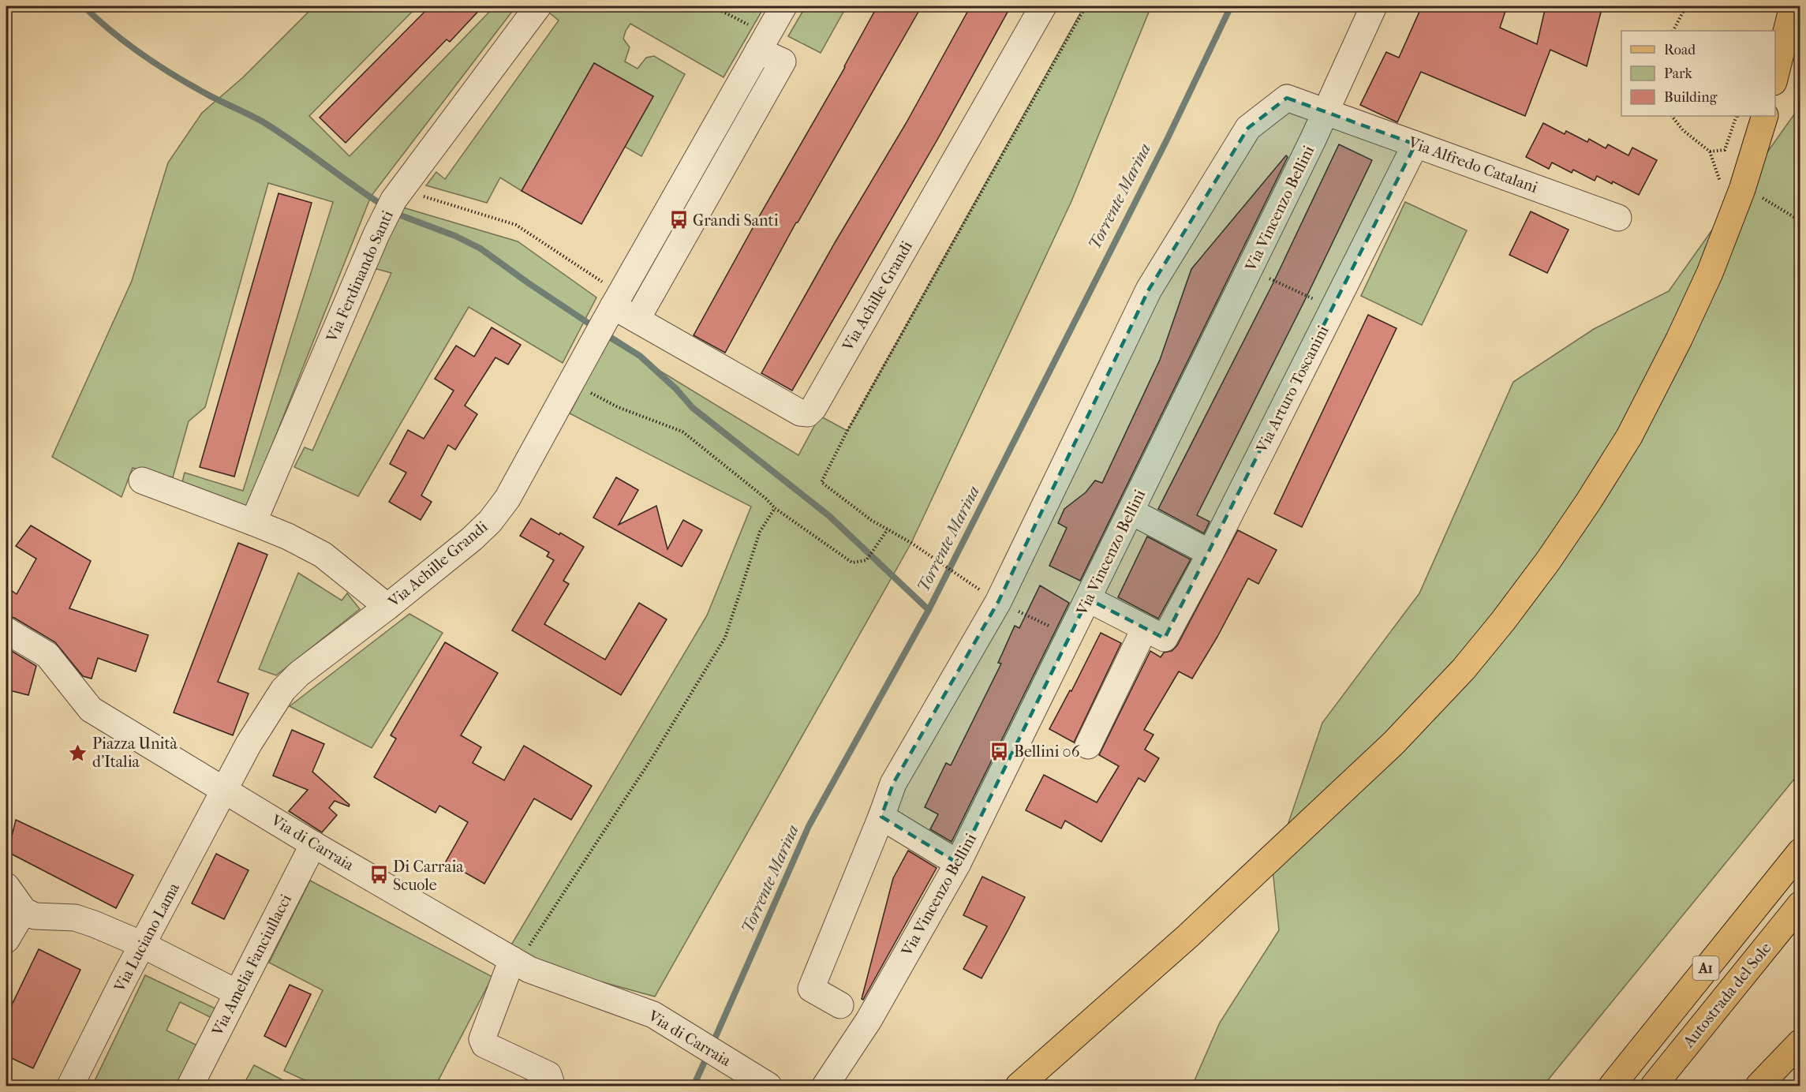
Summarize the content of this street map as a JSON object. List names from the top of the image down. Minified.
{"streets":{"main road":["A1","Autostrada del Sole"],"street":["Via Alfredo Catalani","Via Vincenzo Bellini","Via Ferdinando Santi","Via Achille Grandi","Via Arturo Toscanini","Via di Carraia","Via Luciano Lama","Via Amelia Fanciullacci"]},"crossings":[["Via Alfredo Catalani","Via Vincenzo Bellini"],["Via Alfredo Catalani","Via Arturo Toscanini"],["Via Achille Grandi","Via di Carraia"],["Via Achille Grandi","Via Luciano Lama"],["Via di Carraia","Via Luciano Lama"],["Via di Carraia","Via Amelia Fanciullacci"]],"water":["Torrente Marina"],"places":{"bus stop":["Grandi Santi","Bellini 06","Di Carraia Scuole"],"place":["Piazza Unità d'Italia"]},"legend":["Road","Park","Building"]}
